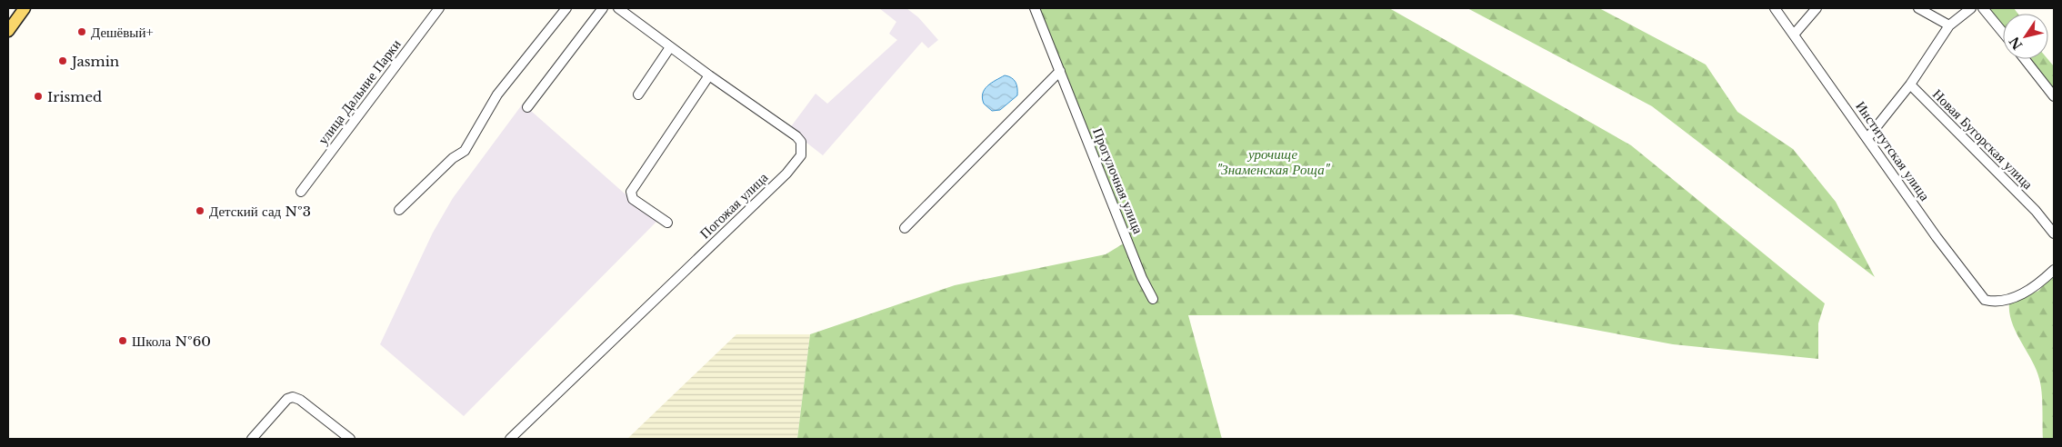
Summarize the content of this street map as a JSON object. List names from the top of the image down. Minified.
{"streets":{"street":["улица Дальние Парки","Новая Бугорская улица","Институтская улица","Прогулочная улица","Погожая улица"]},"parks":["урочище \"Знаменская Роща\""],"places":["Дешёвый+","Jasmin","Irismed","Детский сад №3","Школа №60"],"north":"bottom left"}
